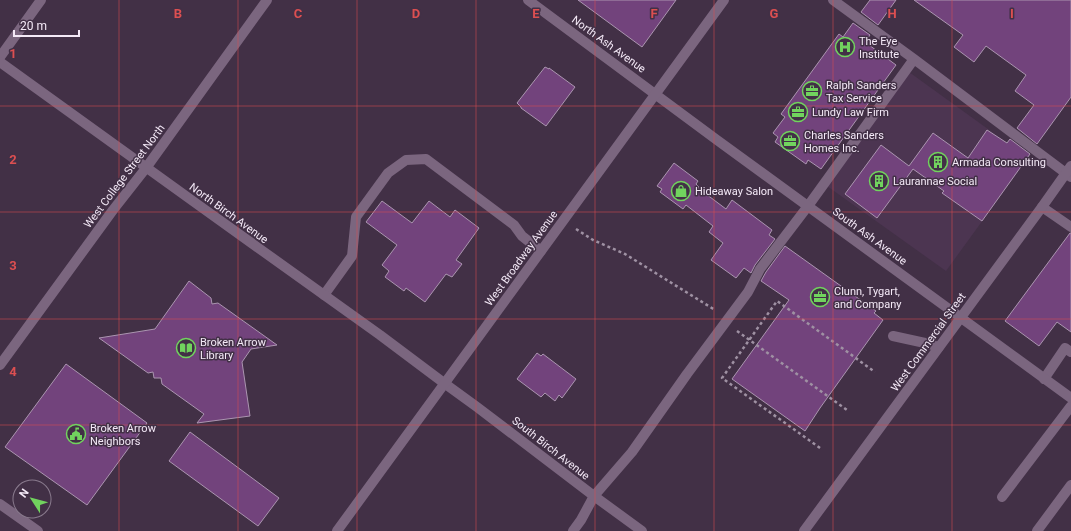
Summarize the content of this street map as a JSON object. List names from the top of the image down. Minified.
{"streets":{"street":["North Ash Avenue","West College Street North","North Birch Avenue","South Ash Avenue","West Broadway Avenue","West Commercial Street","South Birch Avenue"]},"crossings":[["North Ash Avenue","South Ash Avenue"],["North Ash Avenue","West Broadway Avenue"],["West College Street North","North Birch Avenue"],["North Birch Avenue","West Broadway Avenue"],["North Birch Avenue","South Birch Avenue"],["South Ash Avenue","West Broadway Avenue"],["South Ash Avenue","West Commercial Street"],["West Broadway Avenue","South Birch Avenue"]],"places":{"hospital":["The Eye Institute"],"office":["Ralph Sanders Tax Service","Lundy Law Firm","Charles Sanders Homes Inc.","Clunn, Tygart, and Company"],"building":["Armada Consulting","Laurannae Social"],"shop":["Hideaway Salon"],"library":["Broken Arrow Library"],"public building":["Broken Arrow Neighbors"]},"scale_bar":"20 m","north":"top left","grid":{"columns":["B","C","D","E","F","G","H","I"],"rows":["1","2","3","4"]}}
